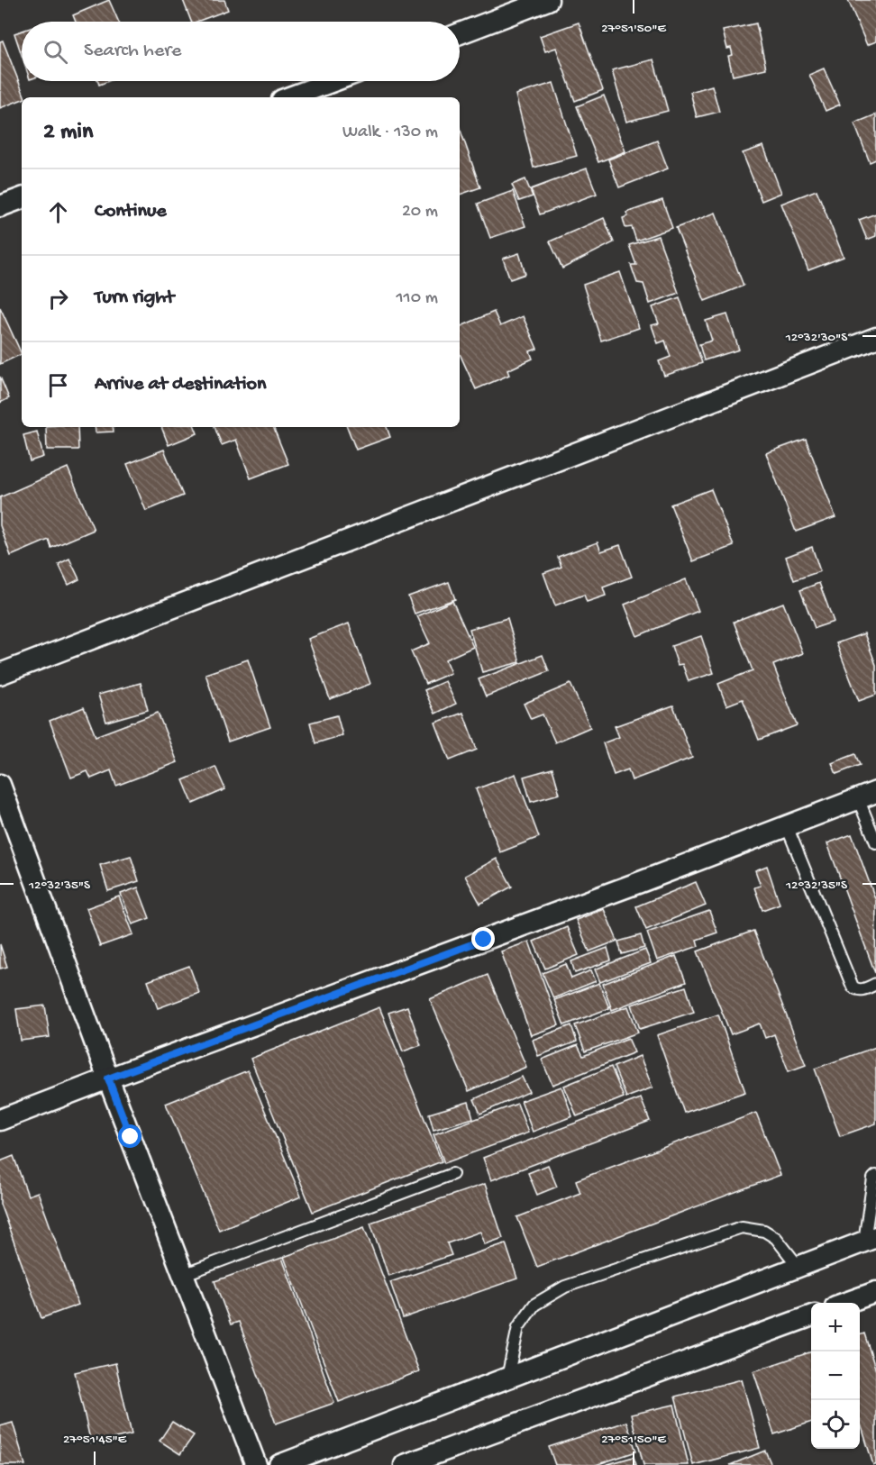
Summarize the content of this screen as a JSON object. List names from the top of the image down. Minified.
{"page":{"search":"Search here","heading":["2 min","Walk · 130 m"],"list":[["Continue","20 m"],["Turn right","110 m"],"Arrive at destination"],"map_buttons":["+","−"]},"coordinates":["27°51'50\"E","12°32'30\"S","12°32'35\"S","27°51'45\"E"]}
